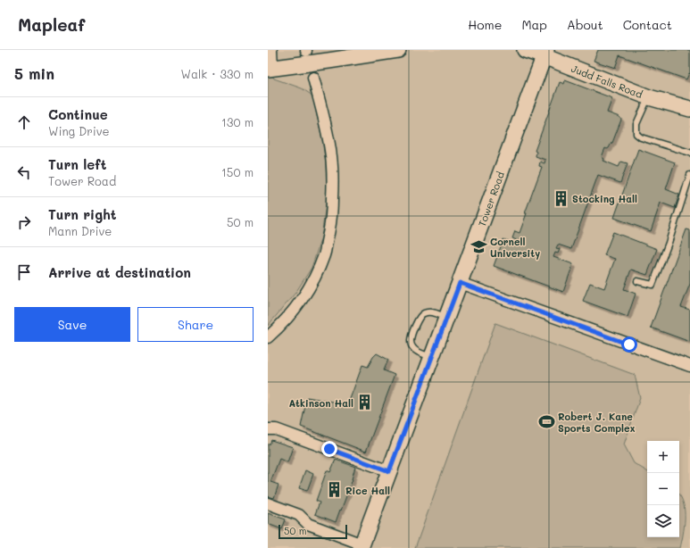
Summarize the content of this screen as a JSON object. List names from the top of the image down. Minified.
{"streets":{"street":["Judd Falls Road","Tower Road"]},"crossings":[["Judd Falls Road","Tower Road"]],"places":{"building":["Stocking Hall","Atkinson Hall","Rice Hall"],"school or university":["Cornell University"],"sports":["Robert J. Kane Sports Complex"]},"scale_bar":"50 m","page":{"header":"Mapleaf","nav":["Home","Map","About","Contact"],"heading":["5 min","Walk · 330 m"],"list":[["Continue","Wing Drive","130 m"],["Turn left","Tower Road","150 m"],["Turn right","Mann Drive","50 m"],"Arrive at destination"],"buttons":["Save","Share"],"map_buttons":["+","−"],"scale":"50 m"}}
